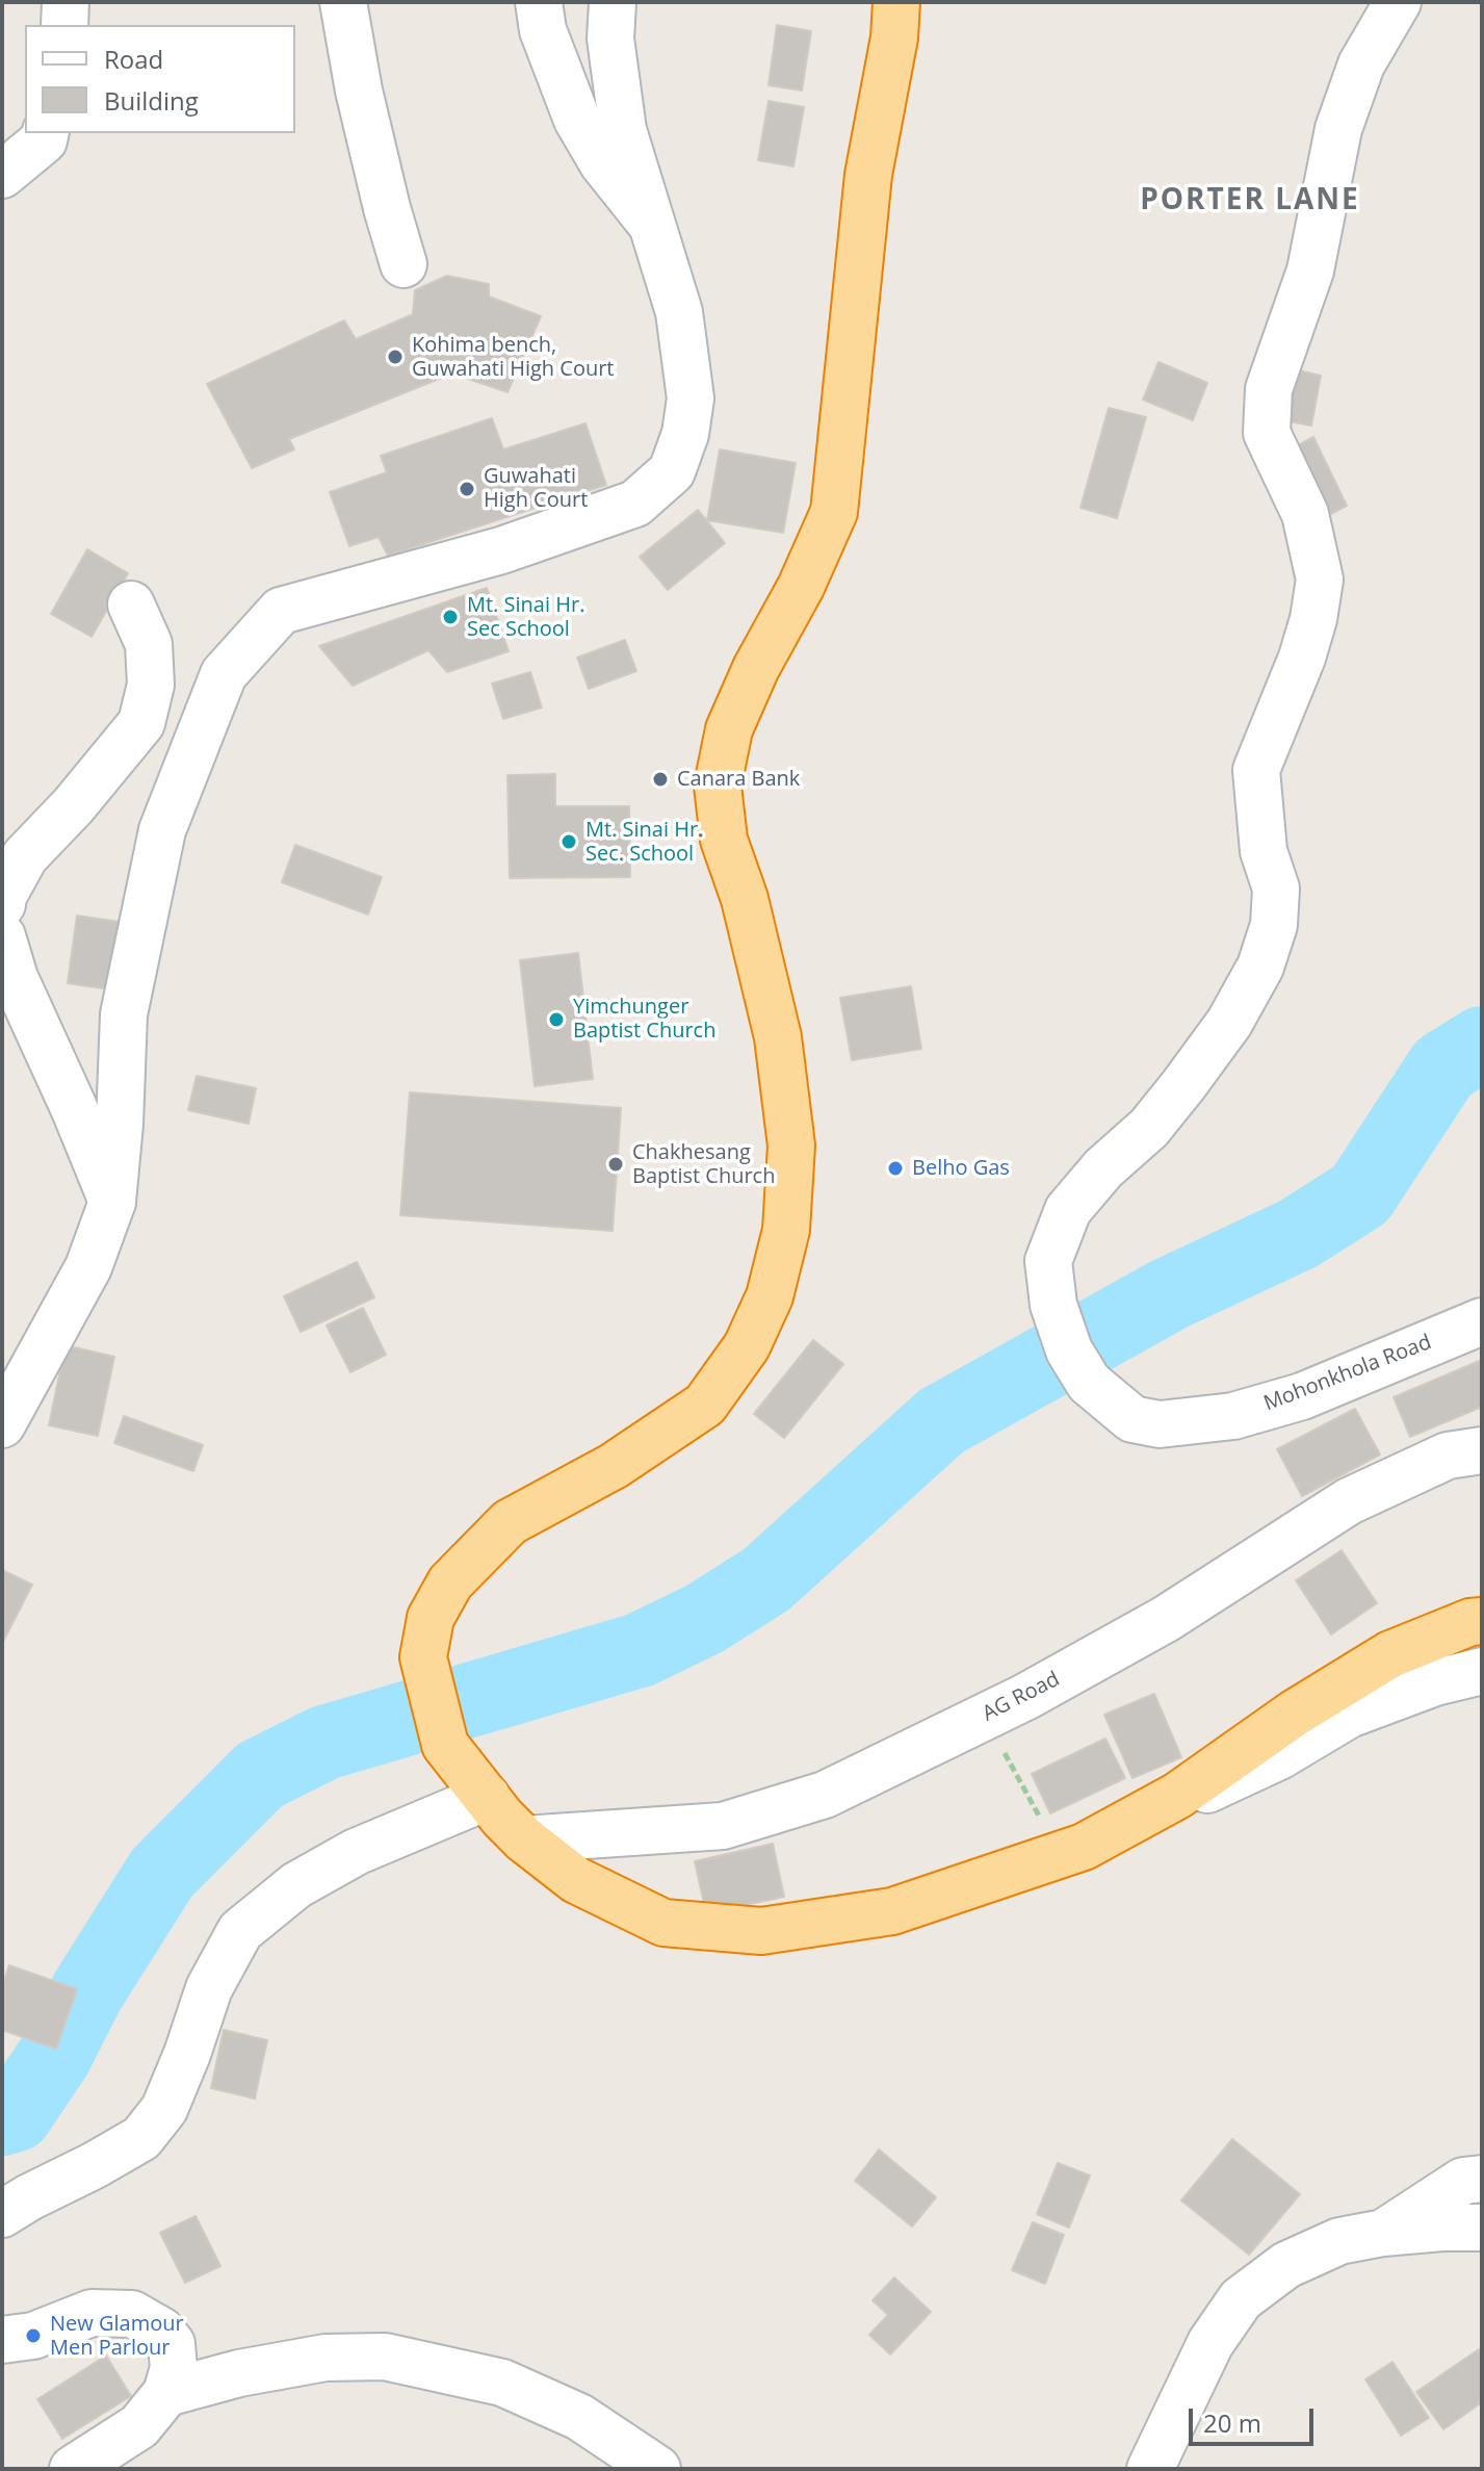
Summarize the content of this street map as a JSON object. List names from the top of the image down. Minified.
{"streets":{"street":["Mohonkhola Road","AG Road"]},"districts":["PORTER LANE"],"places":["Kohima bench, Guwahati High Court","Guwahati High Court","Mt. Sinai Hr. Sec School","Canara Bank","Mt. Sinai Hr. Sec. School","Yimchunger Baptist Church","Chakhesang Baptist Church","Belho Gas","New Glamour Men Parlour"],"legend":["Road","Building"],"scale_bar":"20 m"}
